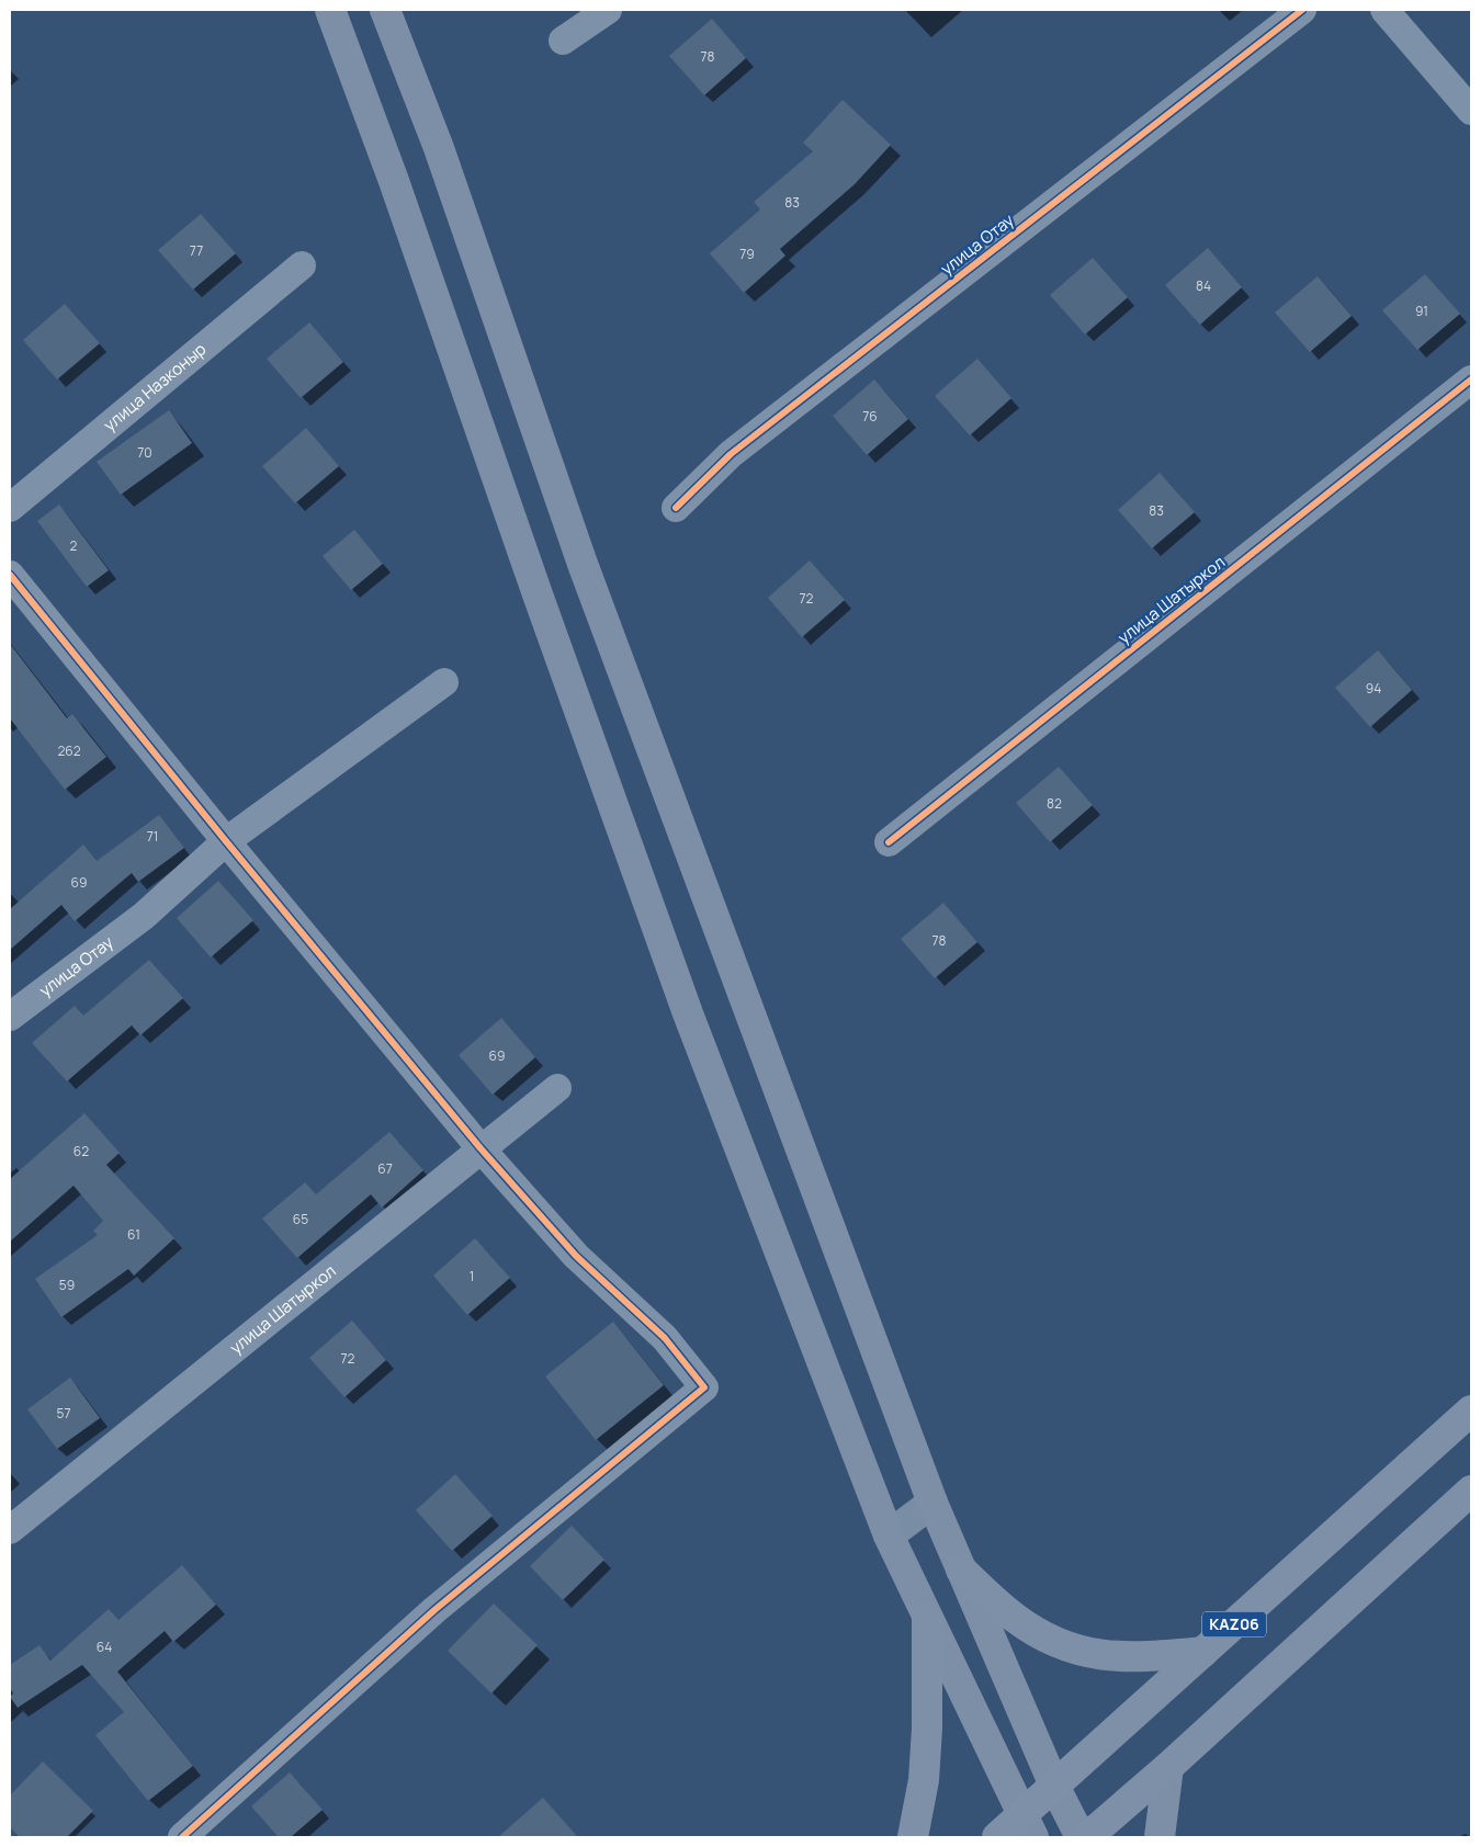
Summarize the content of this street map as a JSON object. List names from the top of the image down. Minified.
{"streets":{"highway":["KАZ06"],"street":["улица Отау","улица Назконыр","улица Шатыркол"]},"house_numbers":["78","83","77","79","84","91","76","70","83","2","72","94","262","82","71","69","78","69","62","67","65","61","1","59","72","57","64"]}
